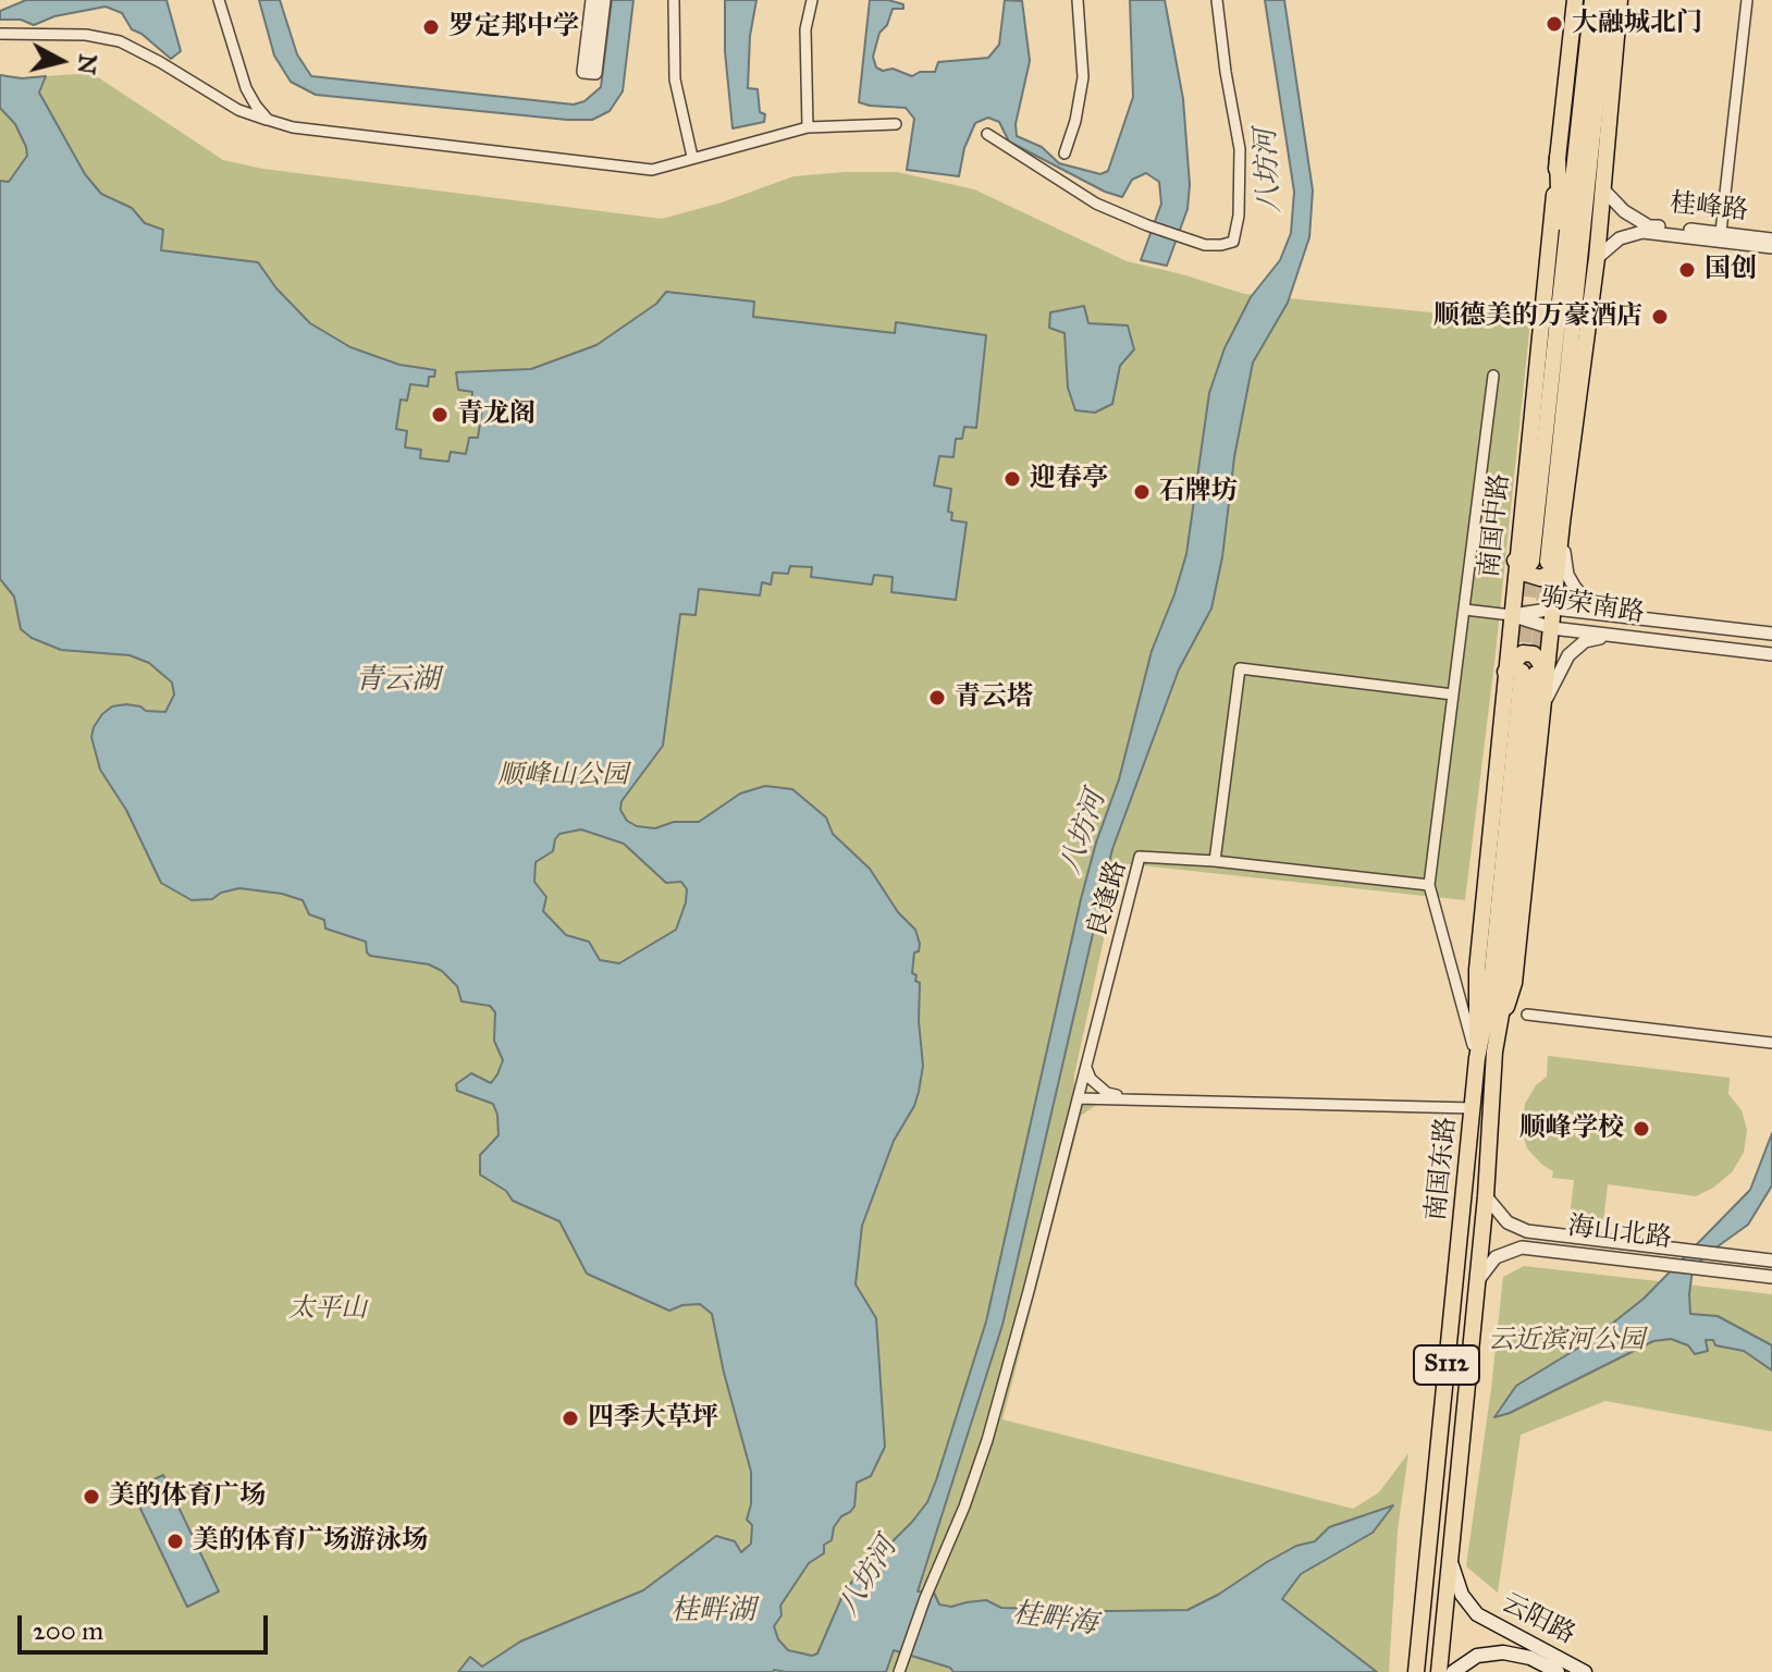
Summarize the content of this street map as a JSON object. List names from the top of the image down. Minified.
{"streets":{"main road":["南国中路","南国东路","S112","云阳路"],"street":["桂峰路","驹荣南路","良逢路","海山北路"]},"crossings":[["桂峰路","南国中路"],["南国中路","驹荣南路"],["南国中路","南国东路"],["南国东路","海山北路"],["南国东路","云阳路"]],"water":["八坊河","青云湖","桂畔湖","桂畔海"],"parks":["顺峰山公园","太平山","云近滨河公园"],"places":["大融城北门","罗定邦中学","国创","顺德美的万豪酒店","青龙阁","迎春亭","石牌坊","青云塔","顺峰学校","四季大草坪","美的体育广场","美的体育广场游泳场"],"scale_bar":"200 m","north":"right"}
